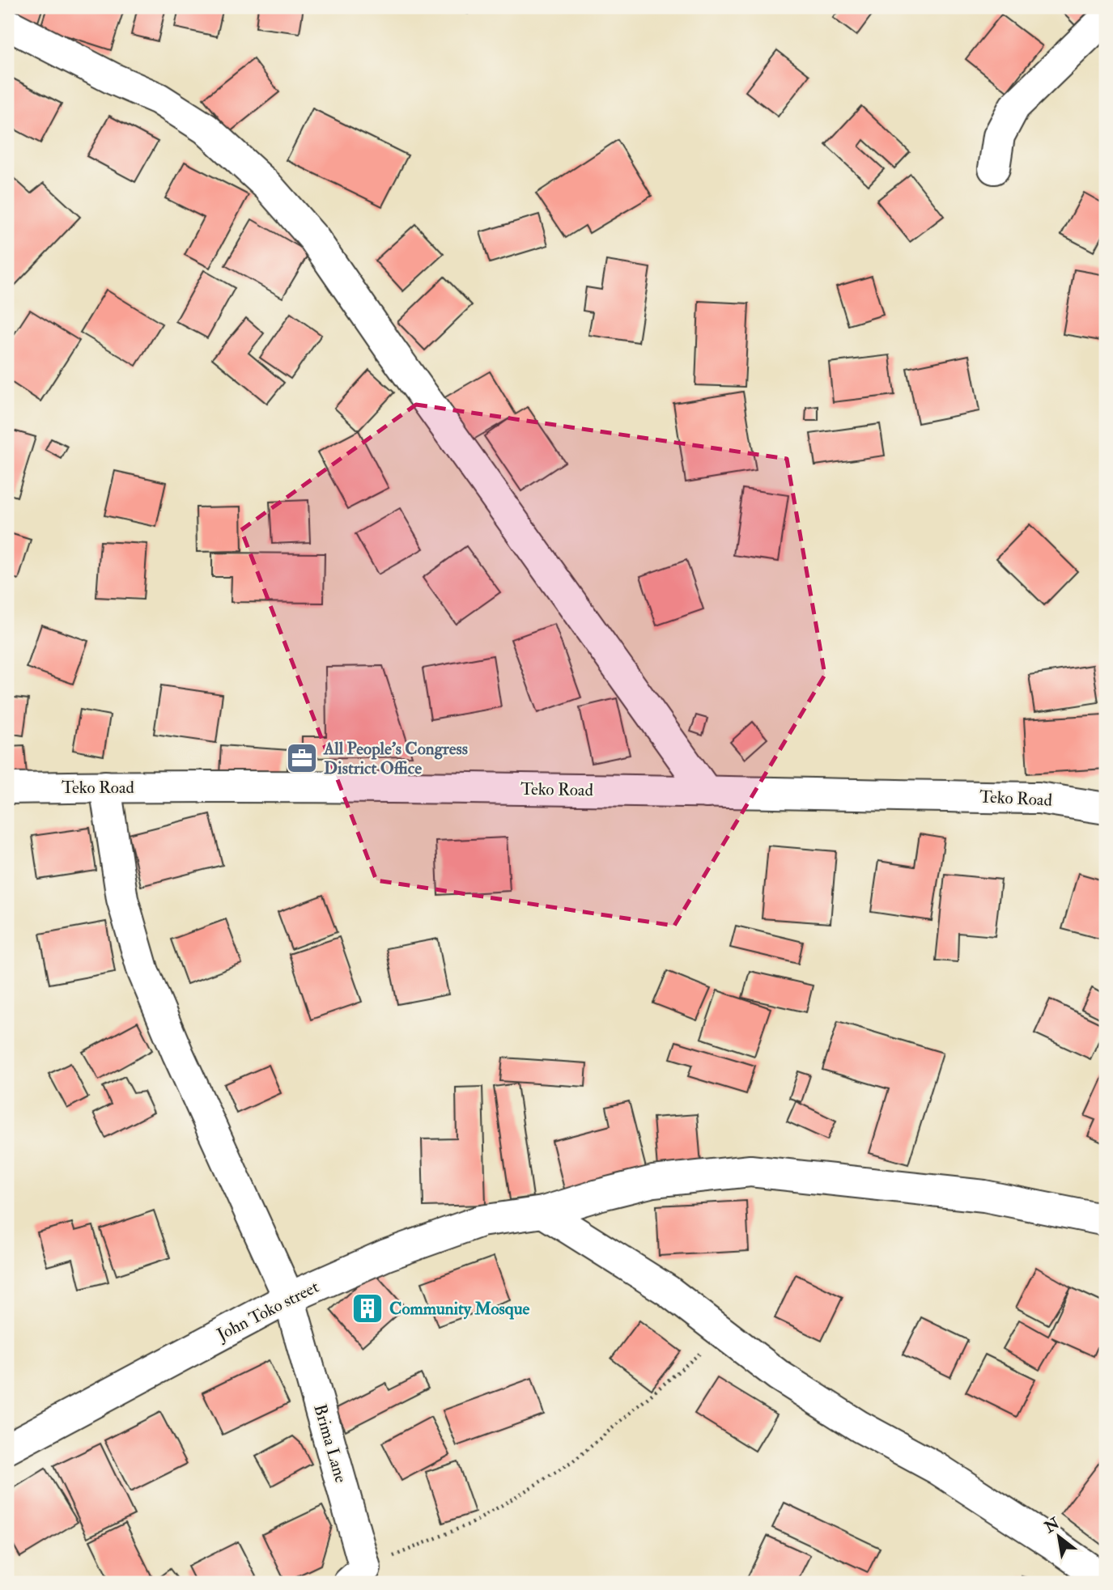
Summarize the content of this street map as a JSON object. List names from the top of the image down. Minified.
{"streets":{"street":["Teko Road","John Toko street","Brima Lane"]},"crossings":[["Teko Road","Brima Lane"],["John Toko street","Brima Lane"]],"places":{"office":["All People's Congress District Office"],"building":["Community Mosque"]},"north":"top left"}
